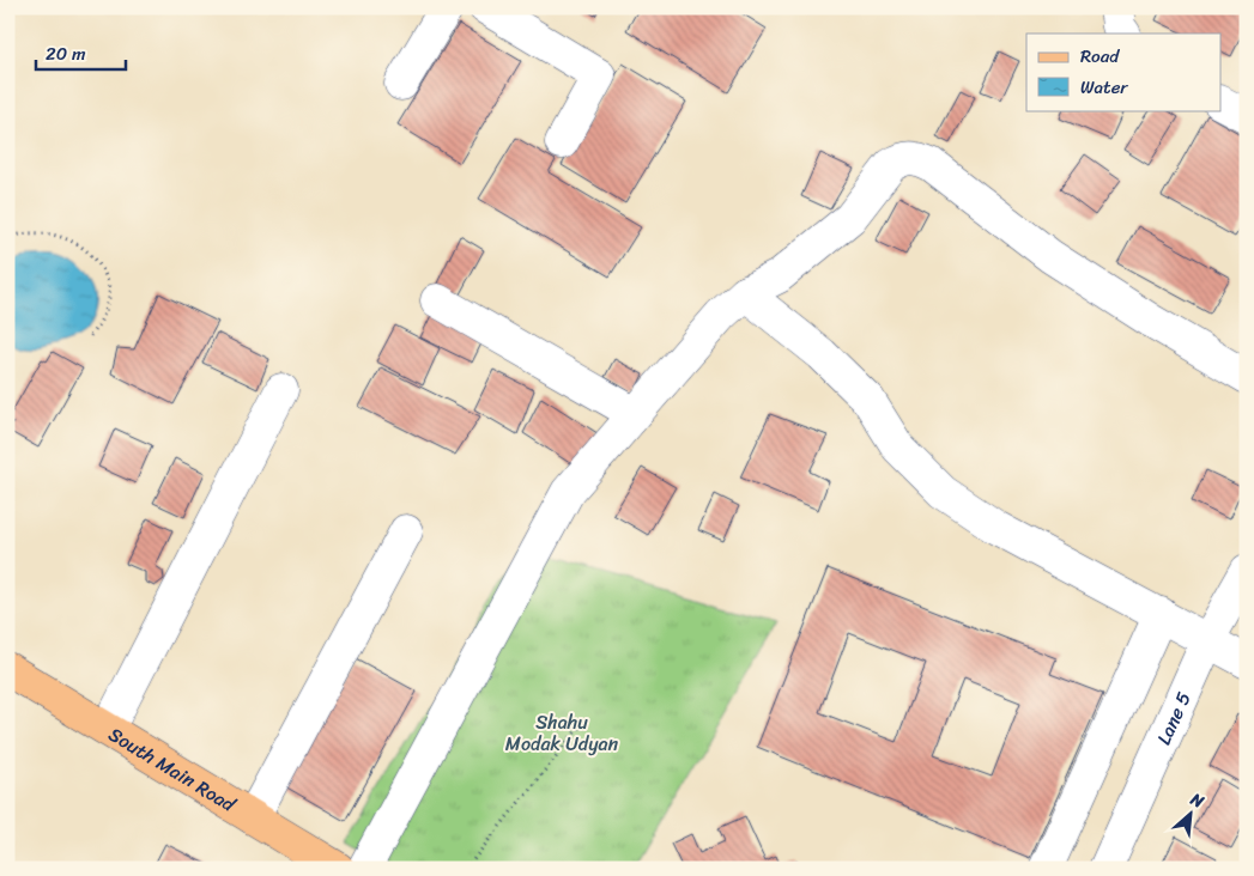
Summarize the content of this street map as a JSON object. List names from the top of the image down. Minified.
{"streets":{"main road":["South Main Road"],"street":["Lane 5"]},"parks":["Shahu Modak Udyan"],"legend":["Road","Water"],"scale_bar":"20 m","north":"top right"}
